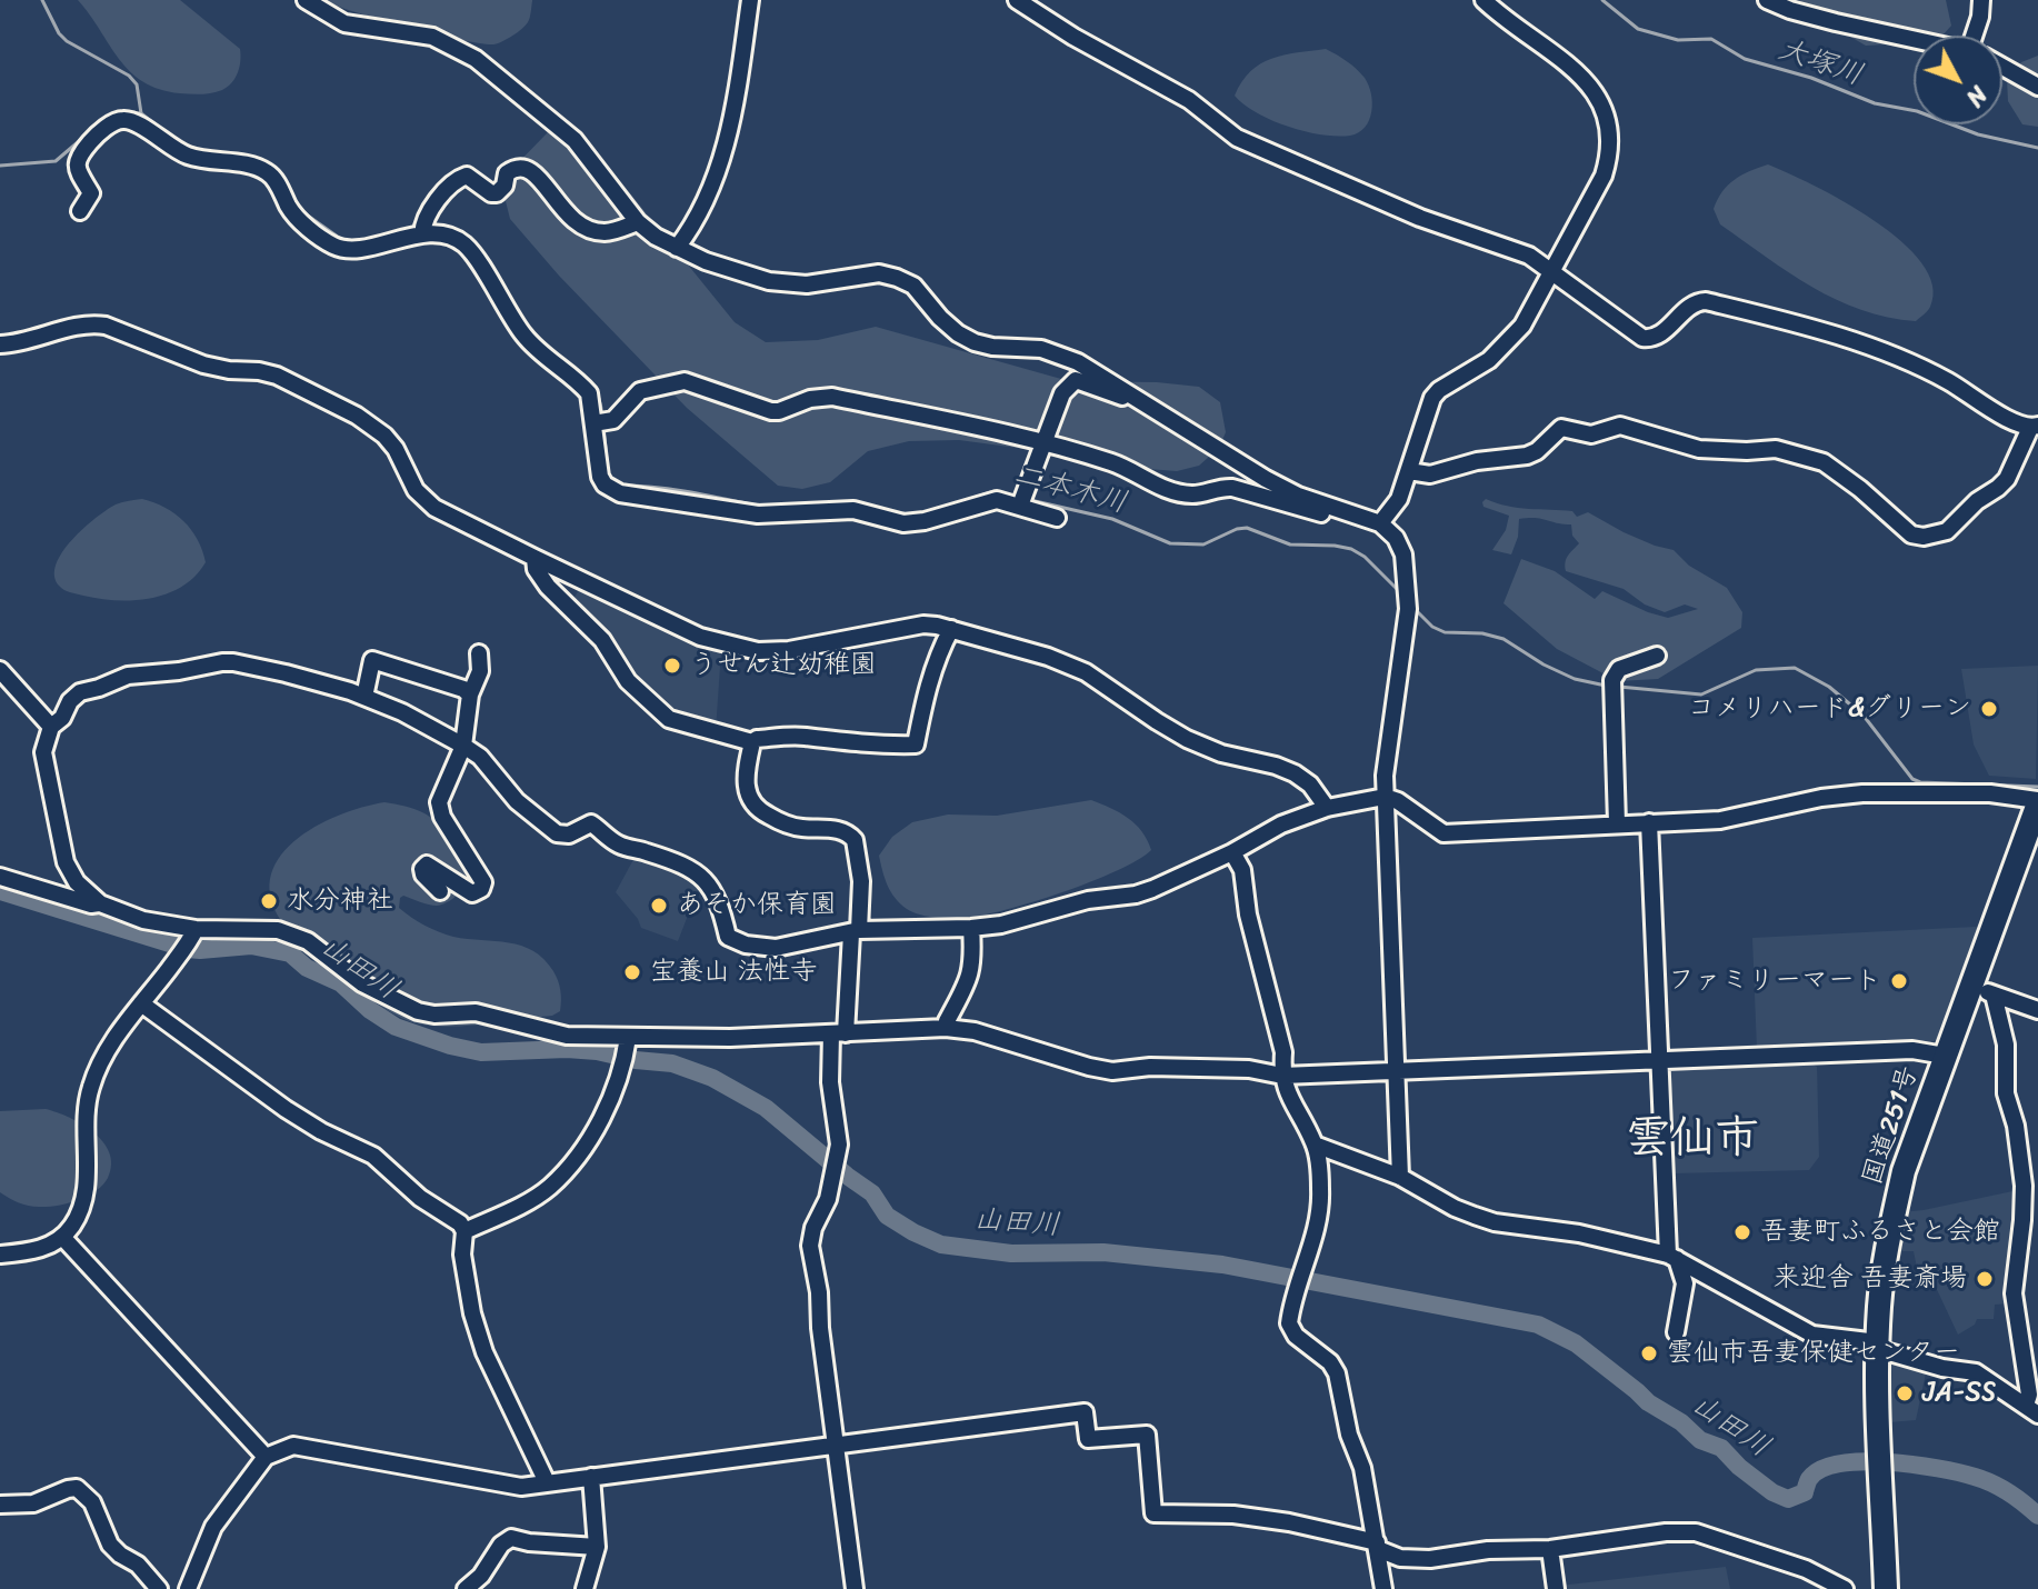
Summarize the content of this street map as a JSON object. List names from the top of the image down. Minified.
{"streets":{"highway":["国道251号"]},"districts":["雲仙市"],"water":["大塚川","二本木川","山田川"],"places":["うせん辻幼稚園","コメリハード&グリーン","水分神社","あそか保育園","宝養山 法性寺","ファミリーマート","吾妻町ふるさと会館","来迎舎 吾妻斎場","雲仙市吾妻保健センター","JA-SS"],"north":"bottom right"}
